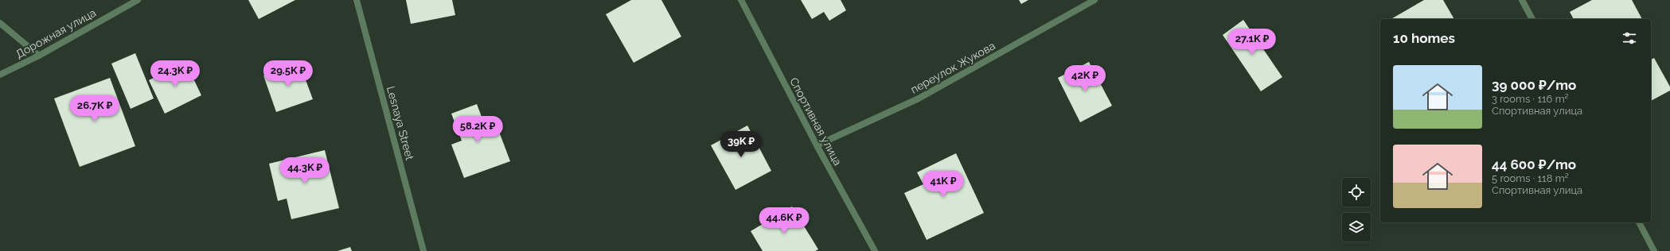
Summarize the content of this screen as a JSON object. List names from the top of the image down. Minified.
{"streets":{"street":["Дорожная улица","переулок Жукова","Спортивная улица","Lesnaya Street"]},"crossings":[["переулок Жукова","Спортивная улица"]],"page":{"heading":"10 homes","price":["27.1K ₽","24.3K ₽","29.5K ₽","42K ₽","26.7K ₽","58.2K ₽","39K ₽","44.3K ₽","41K ₽","44.6K ₽"],"list":[{"name":"39 000 ₽/mo","note":"3 rooms · 116 m² · Спортивная улица"},{"name":"44 600 ₽/mo","note":"5 rooms · 118 m² · Спортивная улица"}]}}
